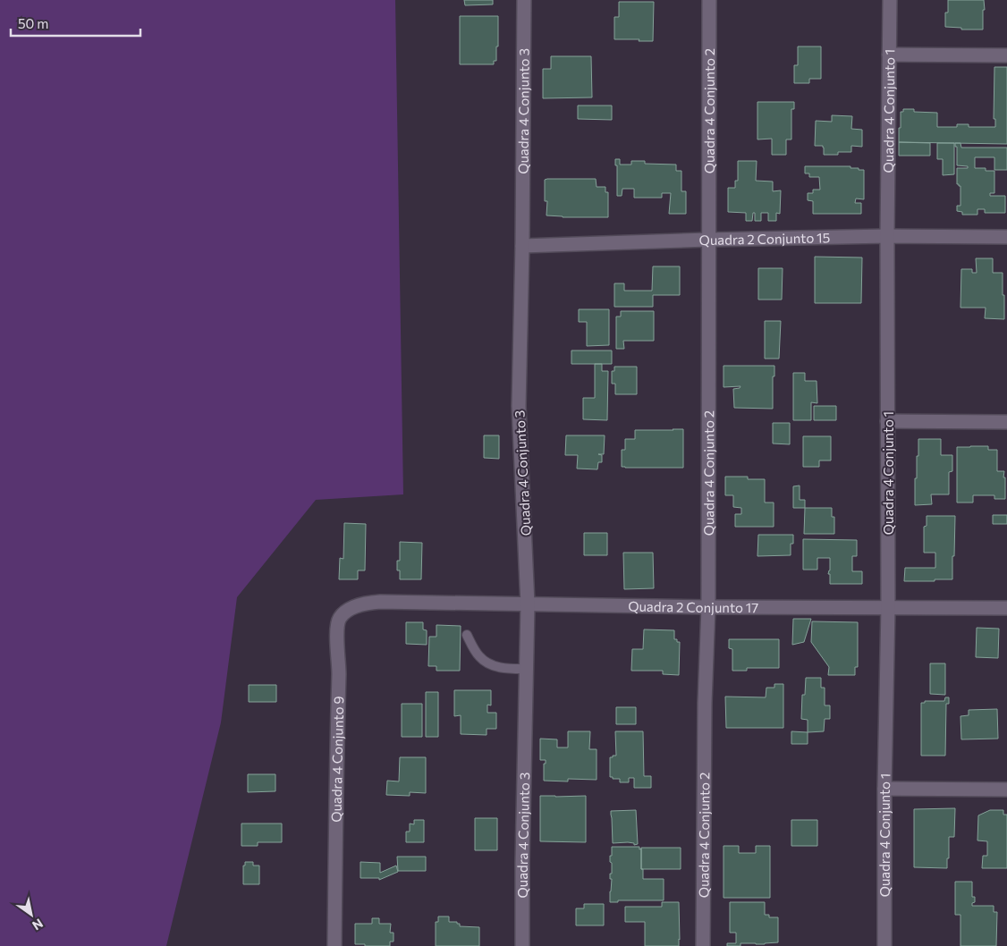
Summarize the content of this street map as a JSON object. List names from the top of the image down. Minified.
{"streets":{"street":["Quadra 4 Conjunto 3","Quadra 4 Conjunto 2","Quadra 4 Conjunto 1","Quadra 2 Conjunto 15","Quadra 2 Conjunto 17","Quadra 4 Conjunto 9"]},"crossings":[["Quadra 4 Conjunto 3","Quadra 2 Conjunto 15"],["Quadra 4 Conjunto 3","Quadra 2 Conjunto 17"],["Quadra 4 Conjunto 2","Quadra 2 Conjunto 15"],["Quadra 4 Conjunto 2","Quadra 2 Conjunto 17"],["Quadra 4 Conjunto 1","Quadra 2 Conjunto 15"],["Quadra 4 Conjunto 1","Quadra 2 Conjunto 17"],["Quadra 2 Conjunto 17","Quadra 4 Conjunto 9"]],"scale_bar":"50 m","north":"bottom right"}
